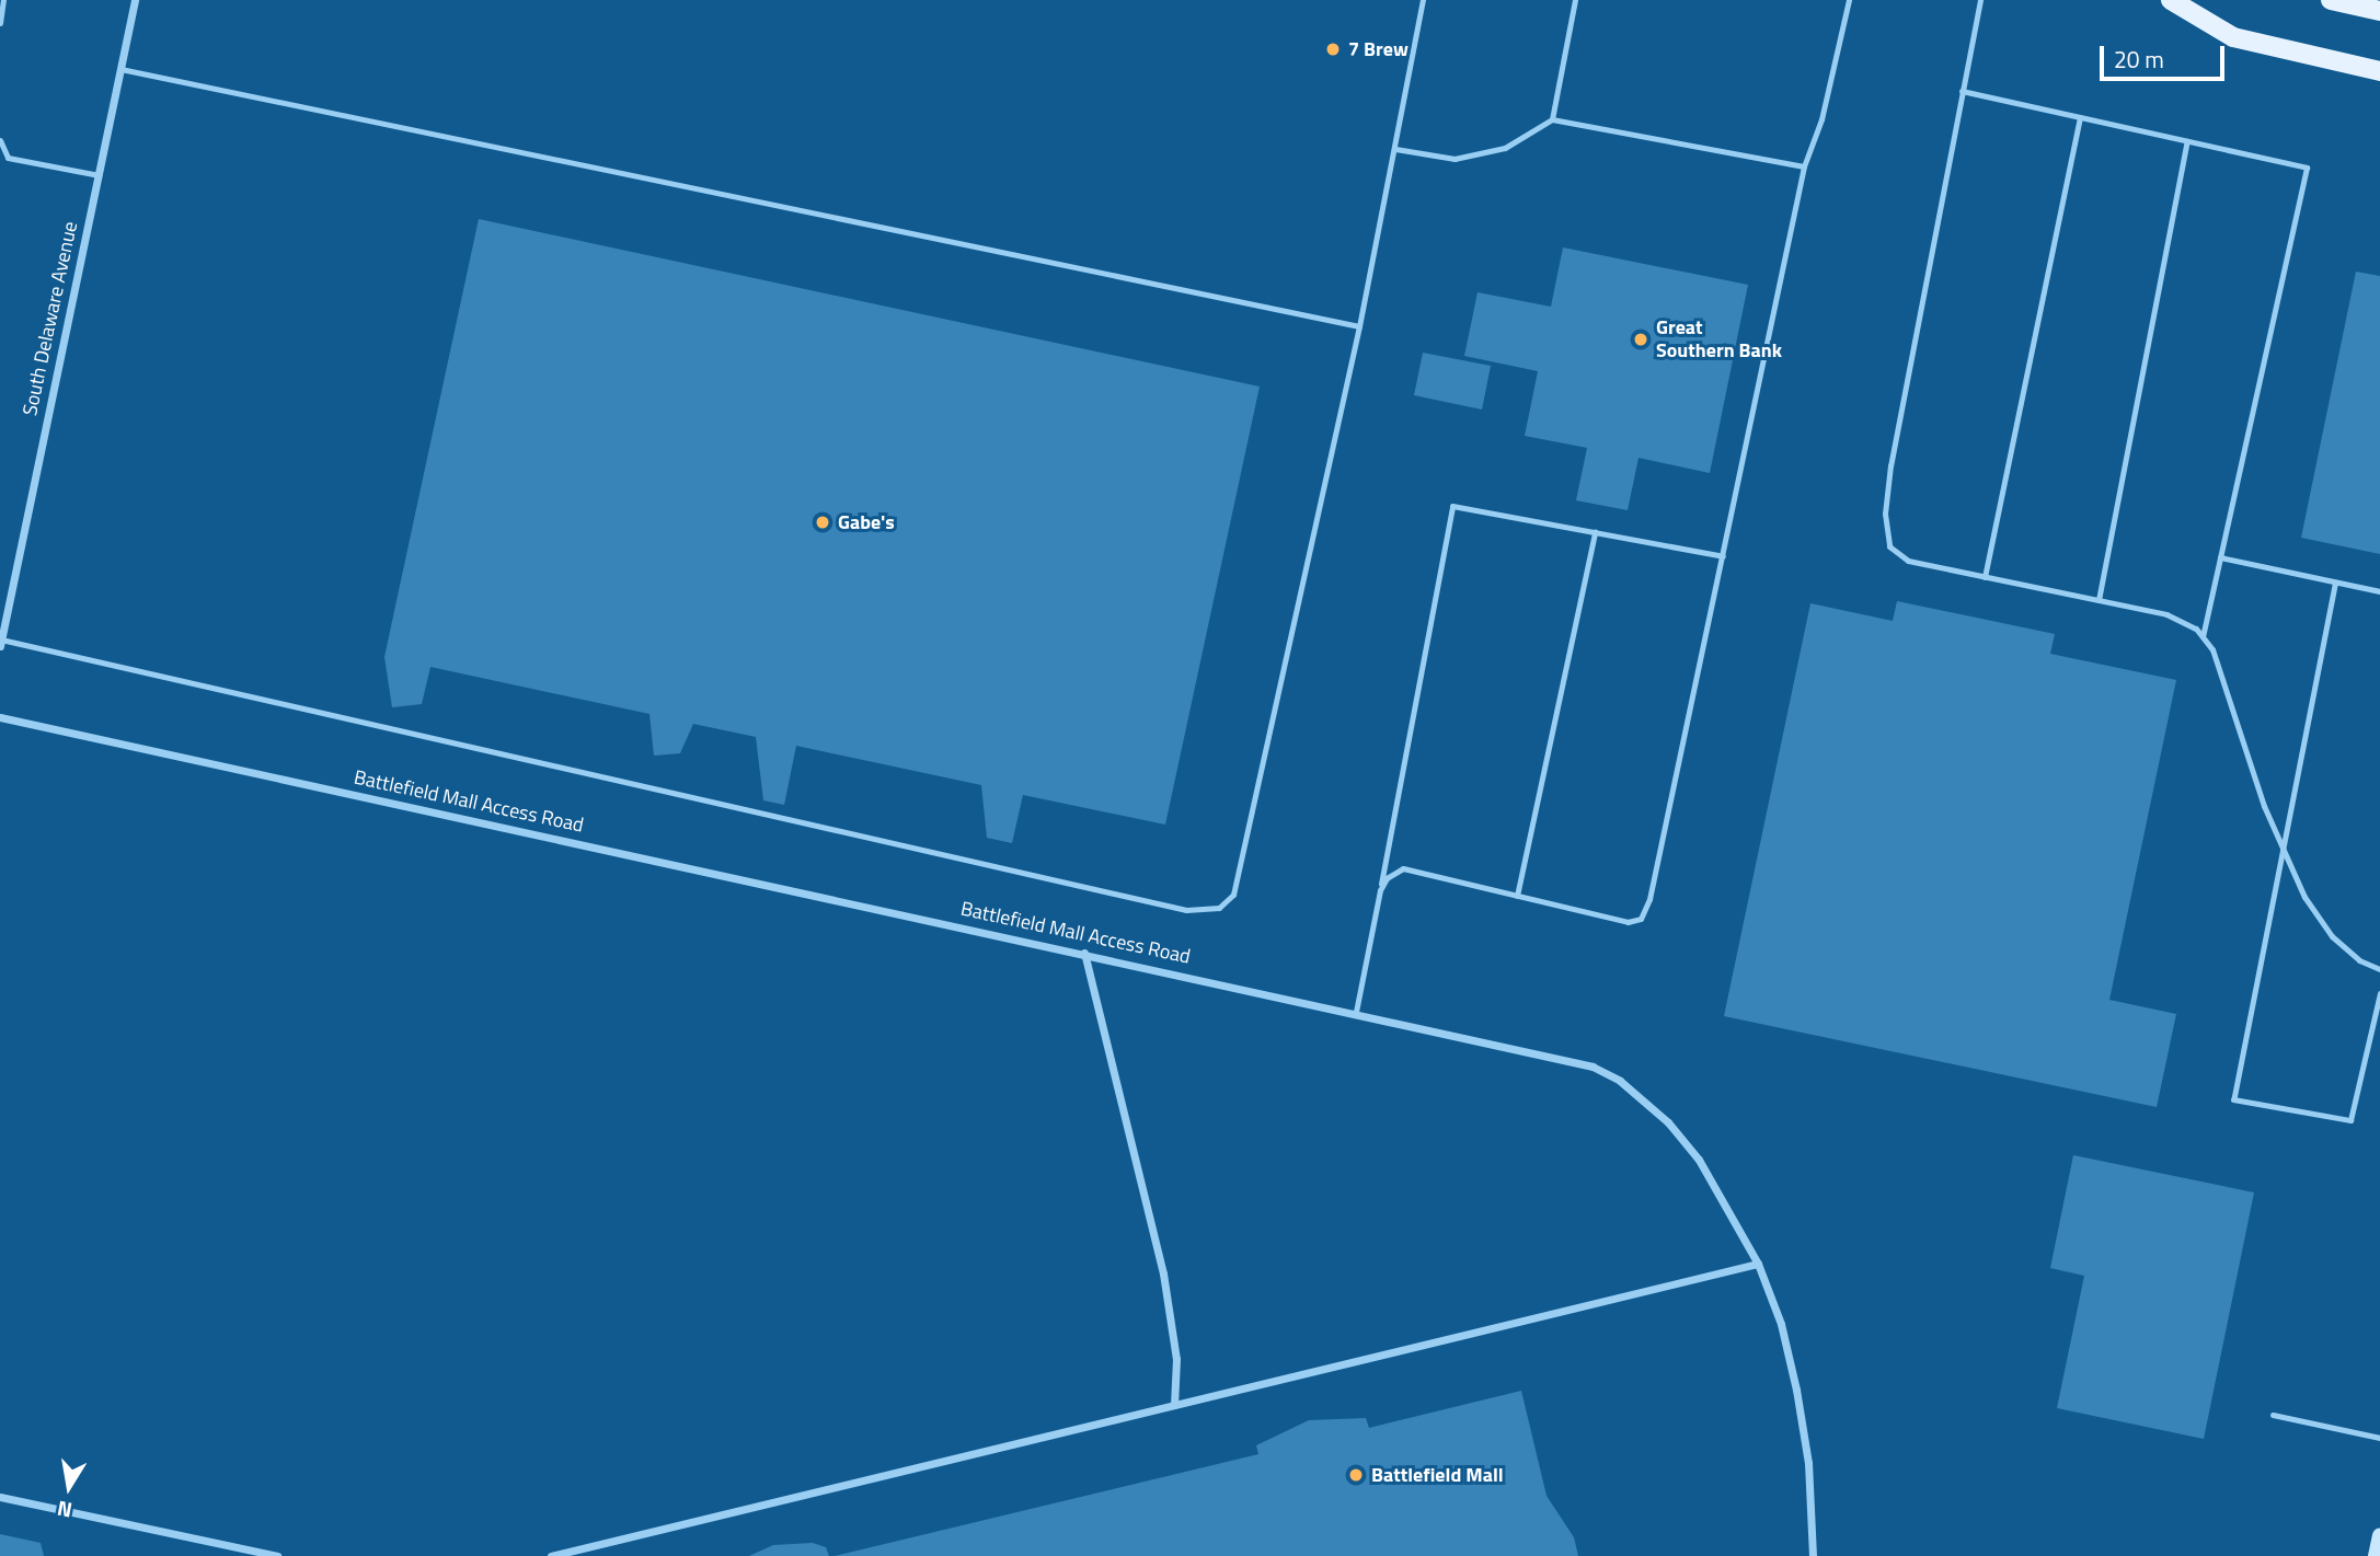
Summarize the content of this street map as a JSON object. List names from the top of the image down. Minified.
{"streets":{"street":["South Delaware Avenue","Battlefield Mall Access Road"]},"places":["7 Brew","Great Southern Bank","Gabe's","Battlefield Mall"],"scale_bar":"20 m","north":"bottom"}
